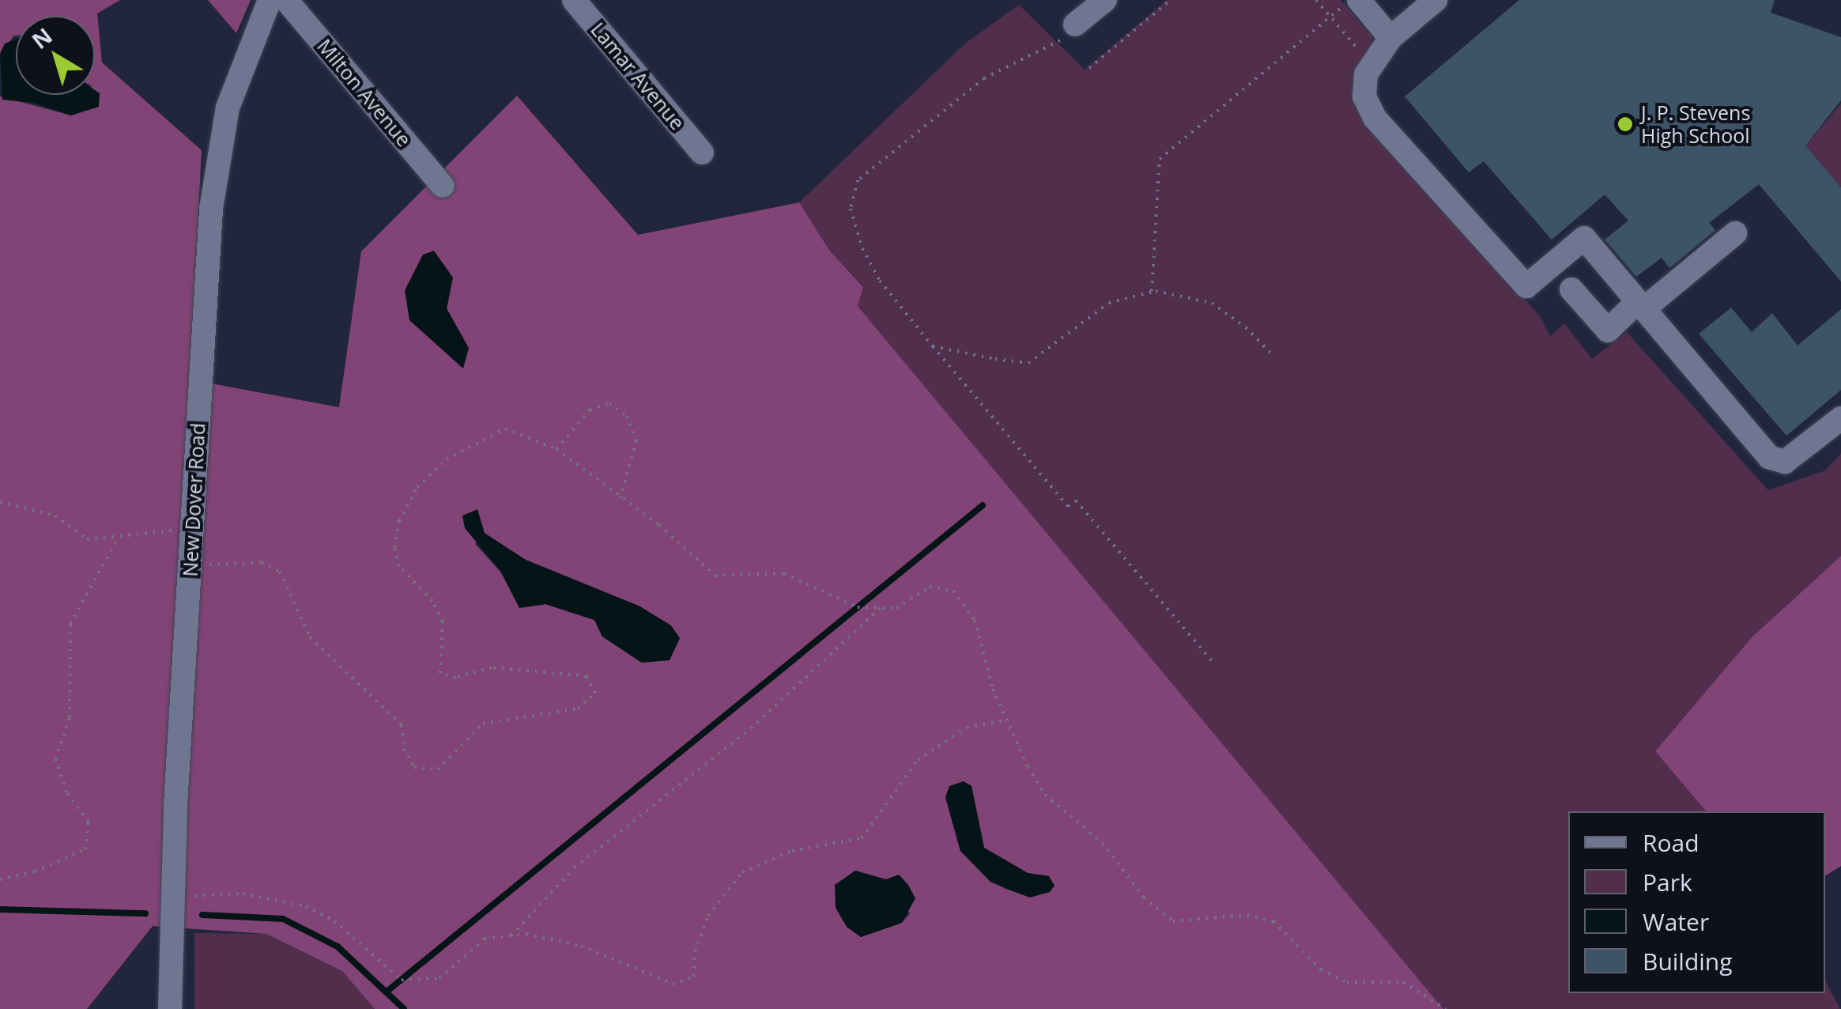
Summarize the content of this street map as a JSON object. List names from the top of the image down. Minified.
{"streets":{"street":["Lamar Avenue","Milton Avenue","New Dover Road"]},"places":["J. P. Stevens High School"],"legend":["Road","Park","Water","Building"],"north":"top left"}
